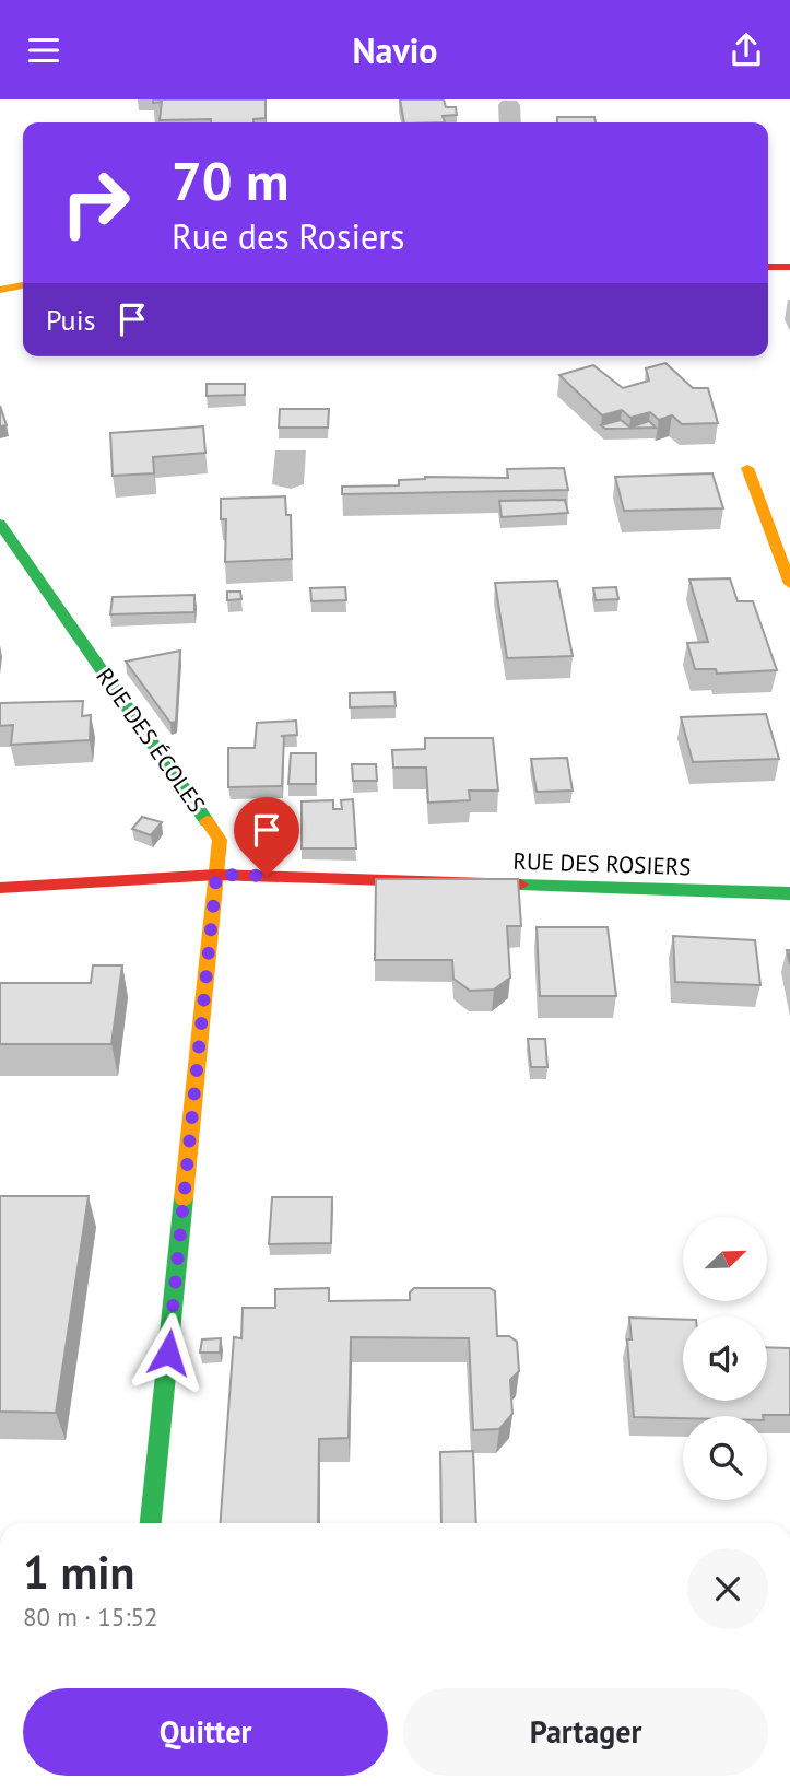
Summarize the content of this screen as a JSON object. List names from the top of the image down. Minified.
{"streets":{"street":["RUE DES ÉCOLES","RUE DES ROSIERS"]},"crossings":[["RUE DES ÉCOLES","RUE DES ROSIERS"]],"north":"top right","page":{"header":"Navio","turn":["70 m","Rue des Rosiers"],"then":"Puis","heading":["1 min","80 m · 15:52"],"buttons":["Quitter","Partager"]}}
